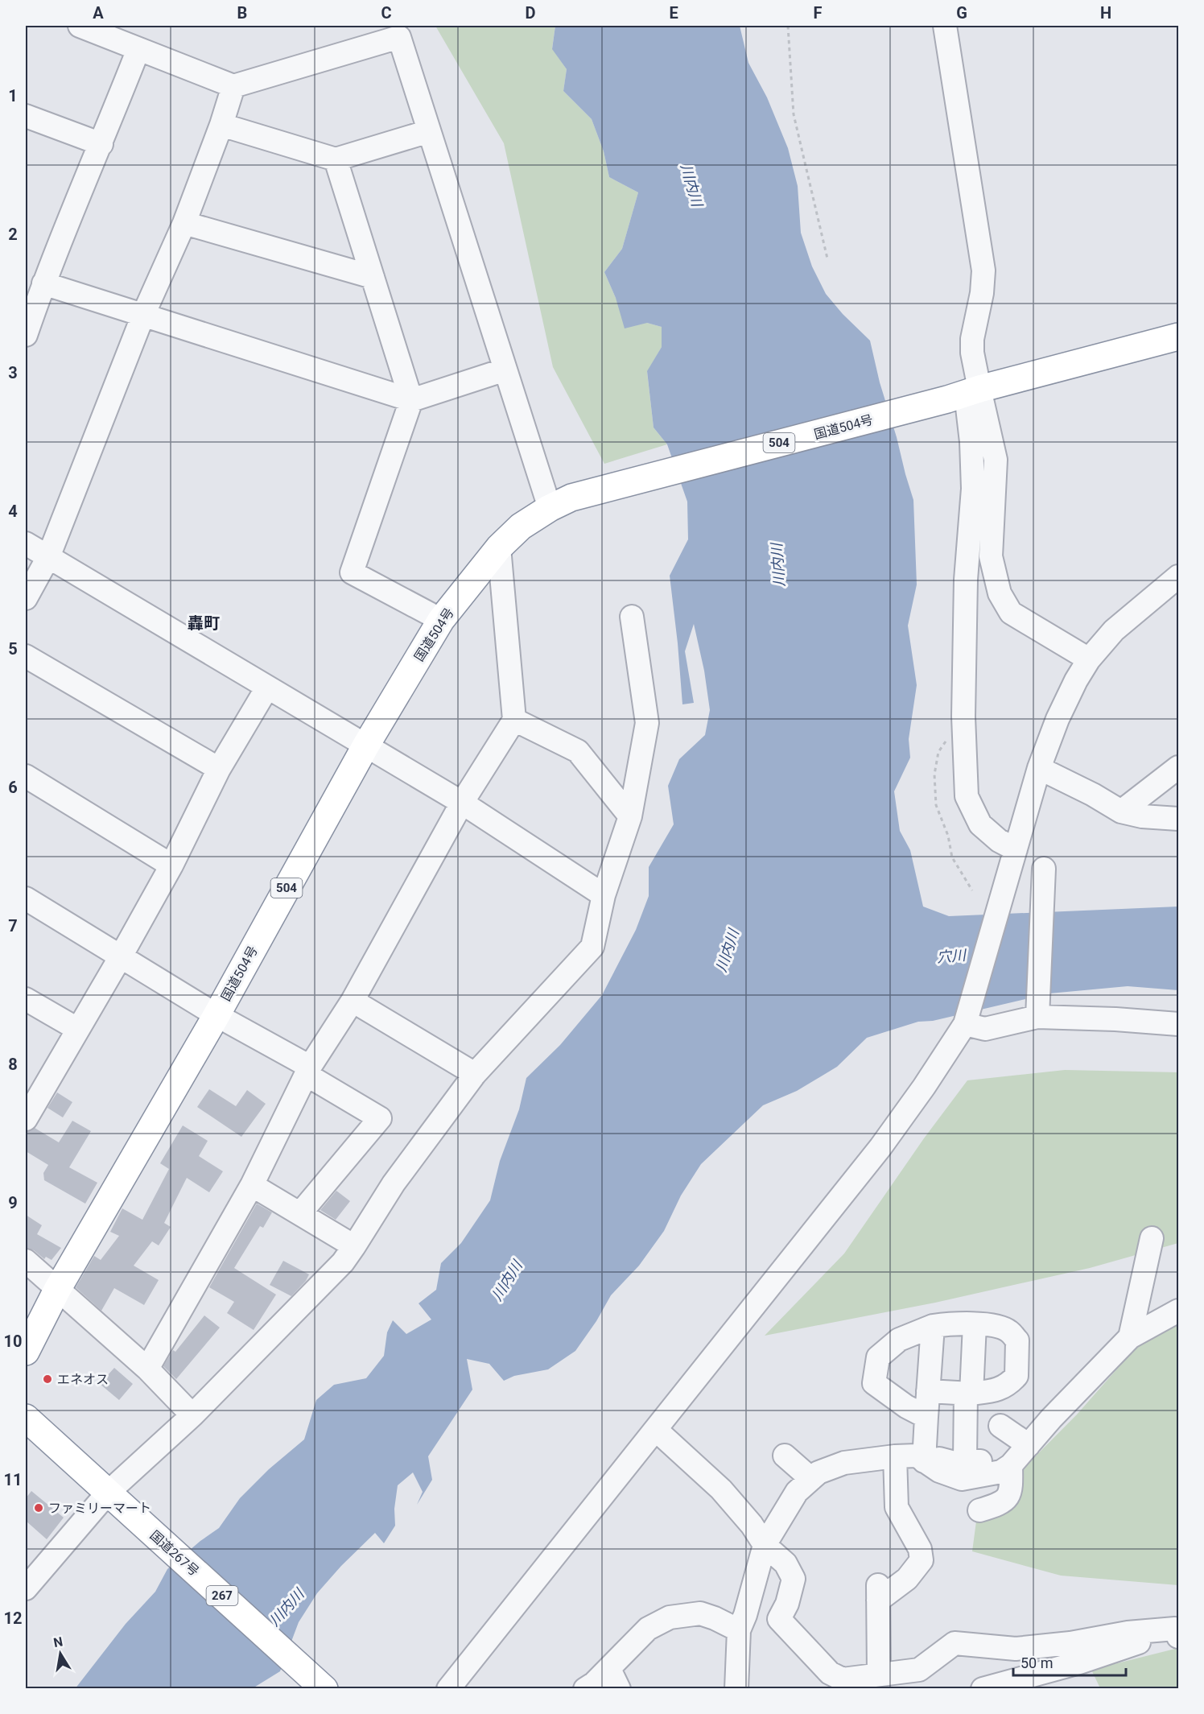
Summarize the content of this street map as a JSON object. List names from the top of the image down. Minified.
{"streets":{"highway":["国道504号","504","国道267号","267"]},"districts":["轟町"],"water":["川内川","穴川"],"places":["エネオス","ファミリーマート"],"scale_bar":"50 m","north":"top","grid":{"columns":["A","B","C","D","E","F","G","H"],"rows":["1","2","3","4","5","6","7","8","9","10","11","12"]}}
